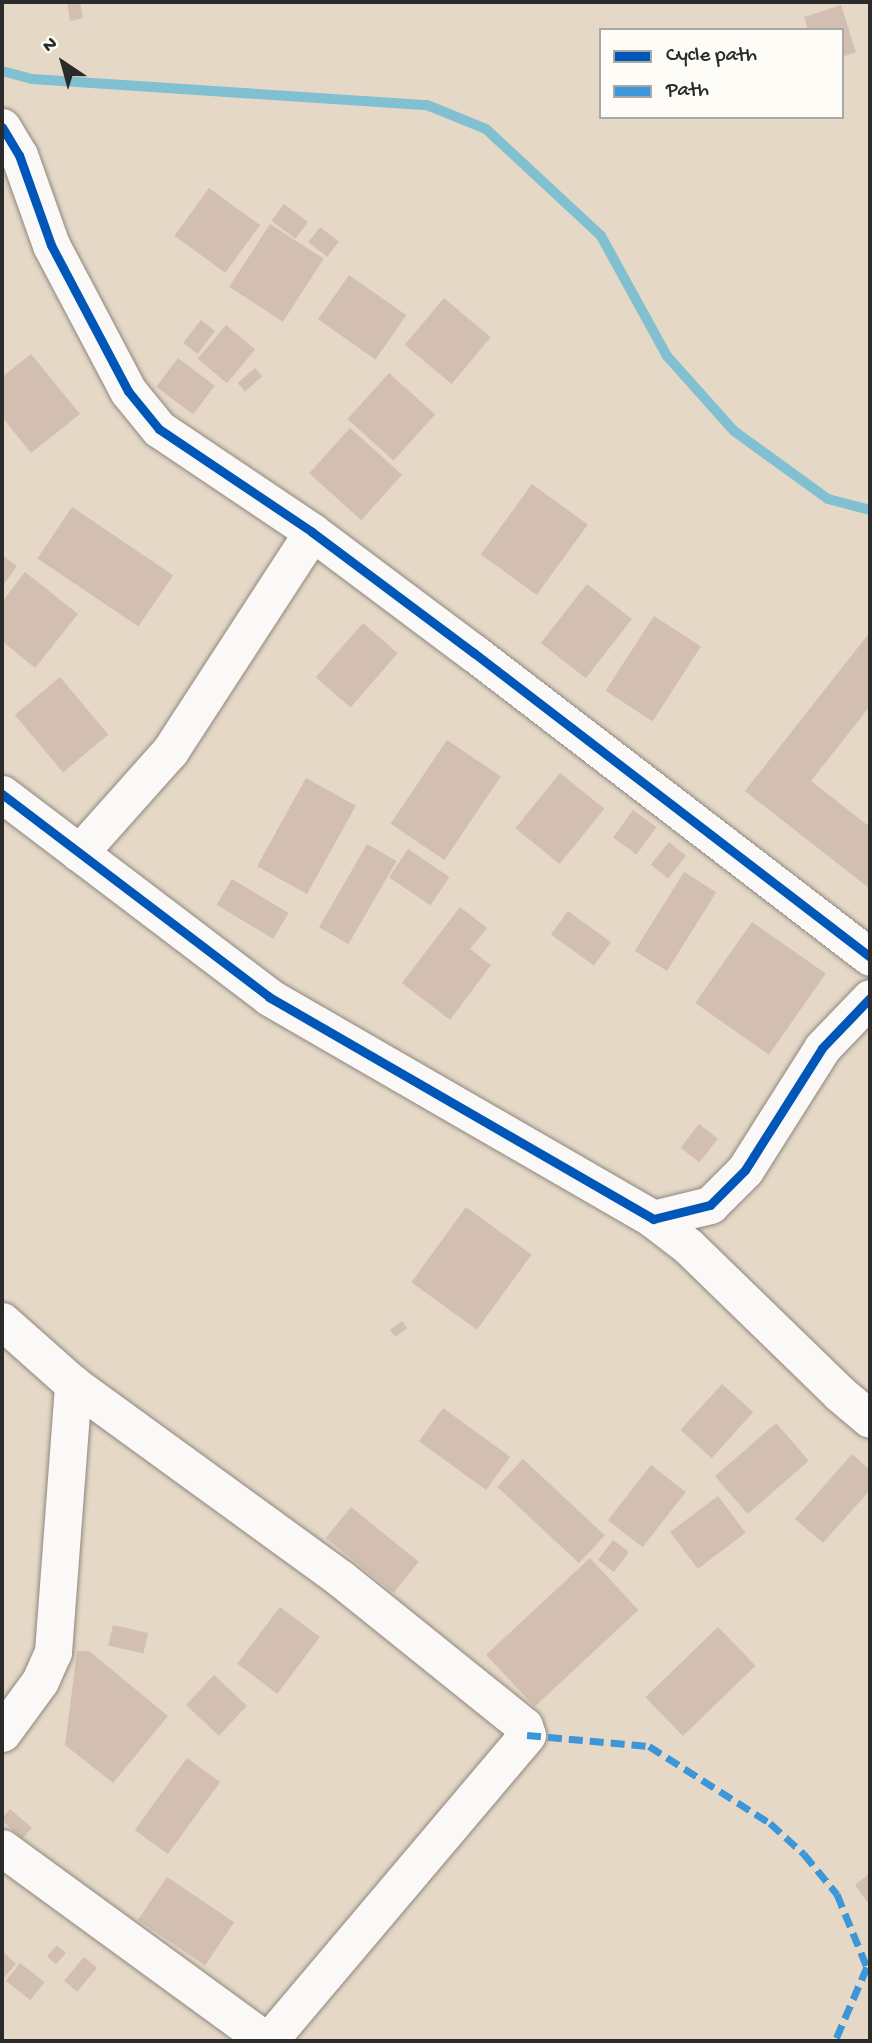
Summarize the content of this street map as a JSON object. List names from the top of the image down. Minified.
{"legend":["Cycle path","Path"],"north":"top left"}
